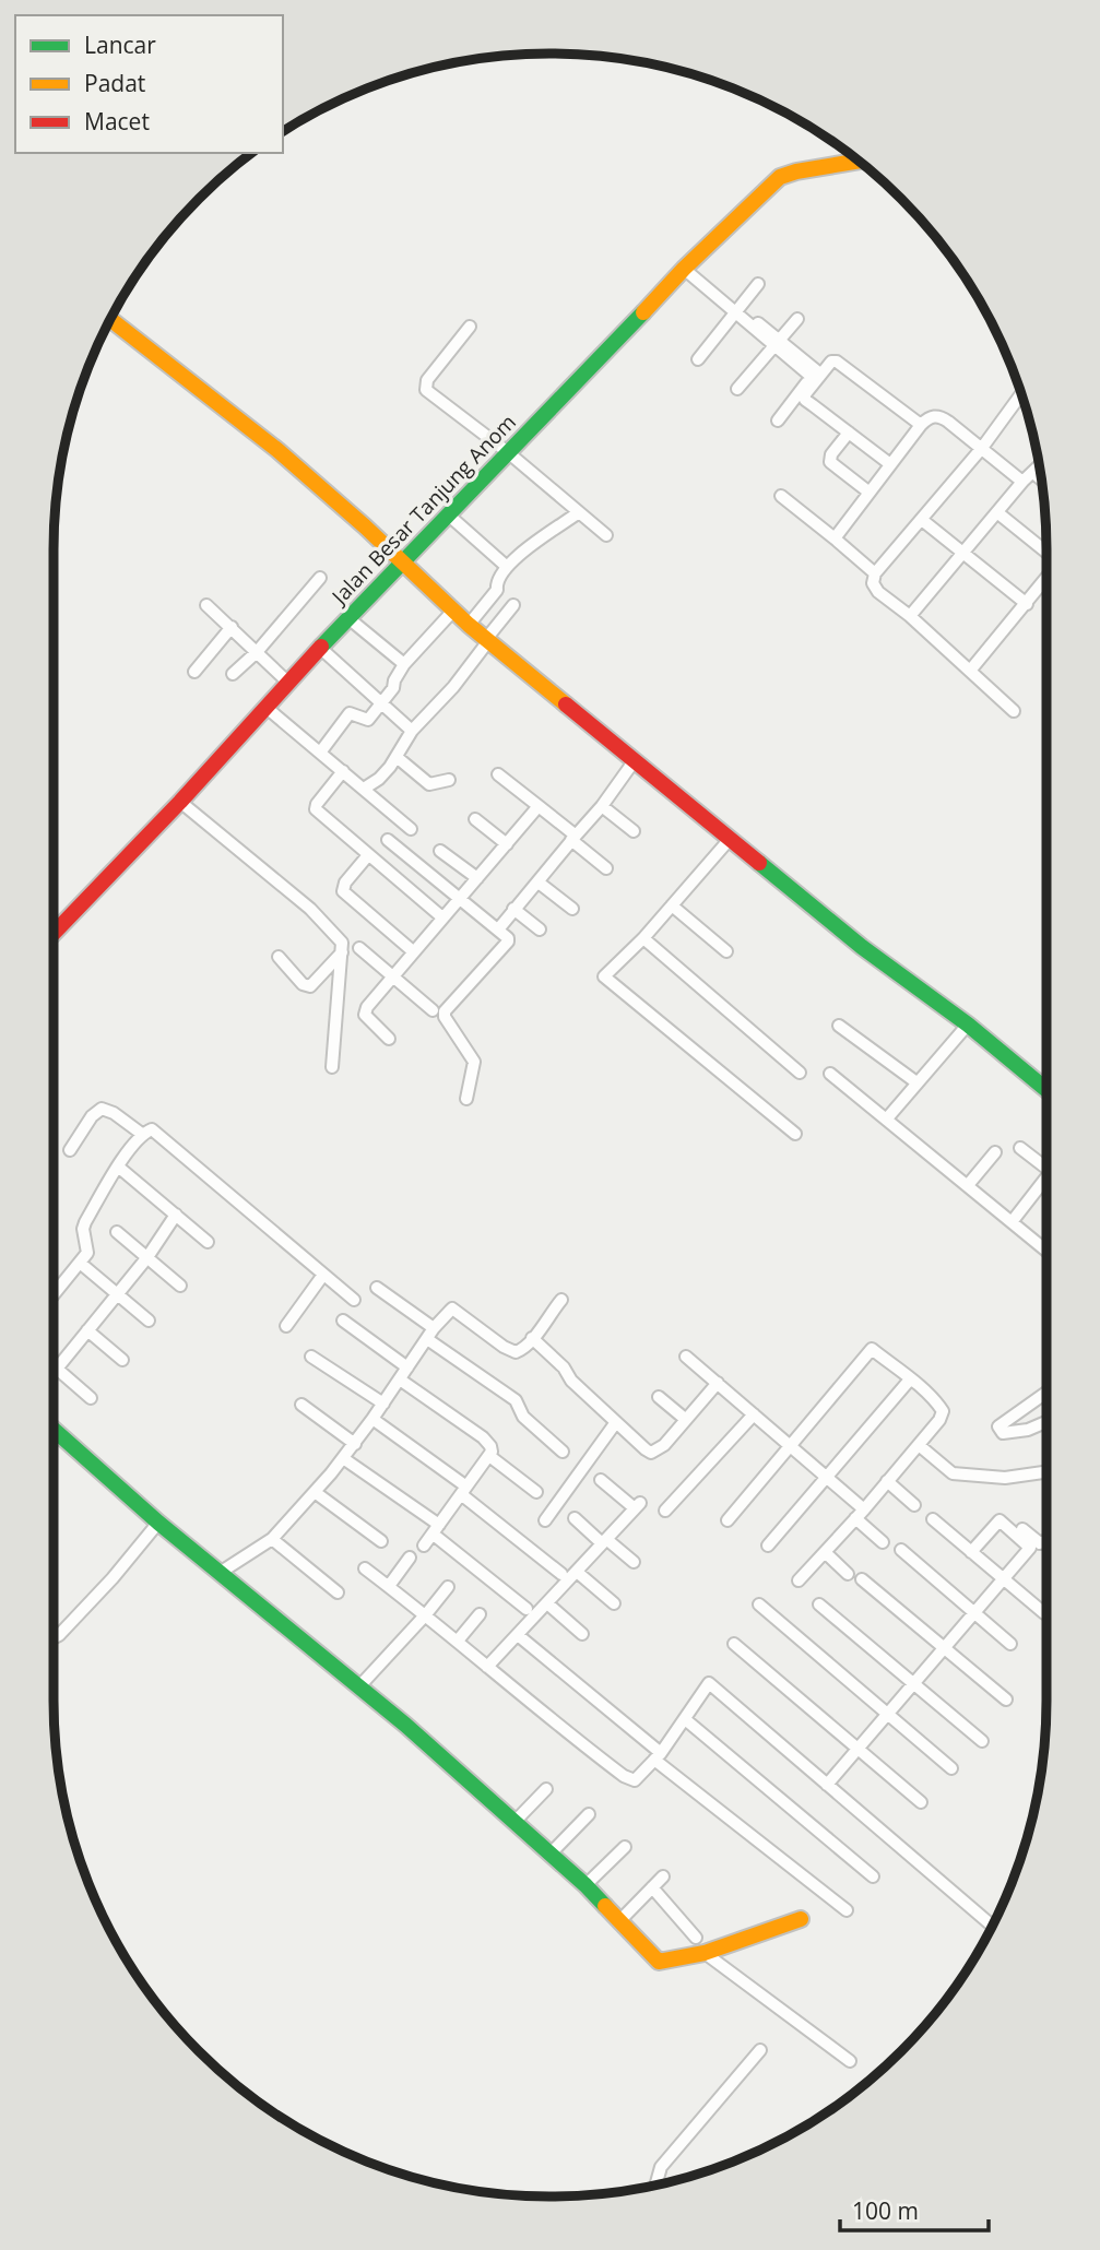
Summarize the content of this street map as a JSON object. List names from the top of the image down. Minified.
{"streets":{"street":["Jalan Besar Tanjung Anom"]},"legend":["Lancar","Padat","Macet"],"scale_bar":"100 m"}
